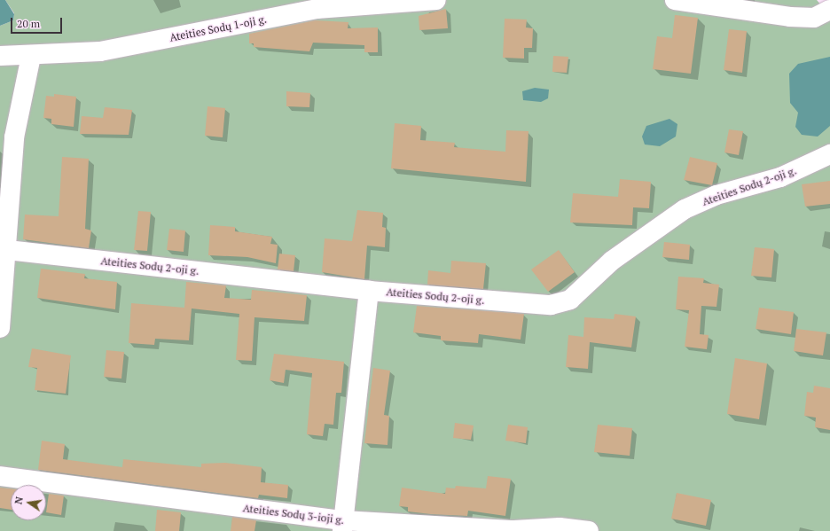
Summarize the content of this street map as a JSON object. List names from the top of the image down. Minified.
{"streets":{"street":["Ateities Sodų 1-oji g.","Ateities Sodų 2-oji g.","Ateities Sodų 3-ioji g."]},"scale_bar":"20 m","north":"left"}
